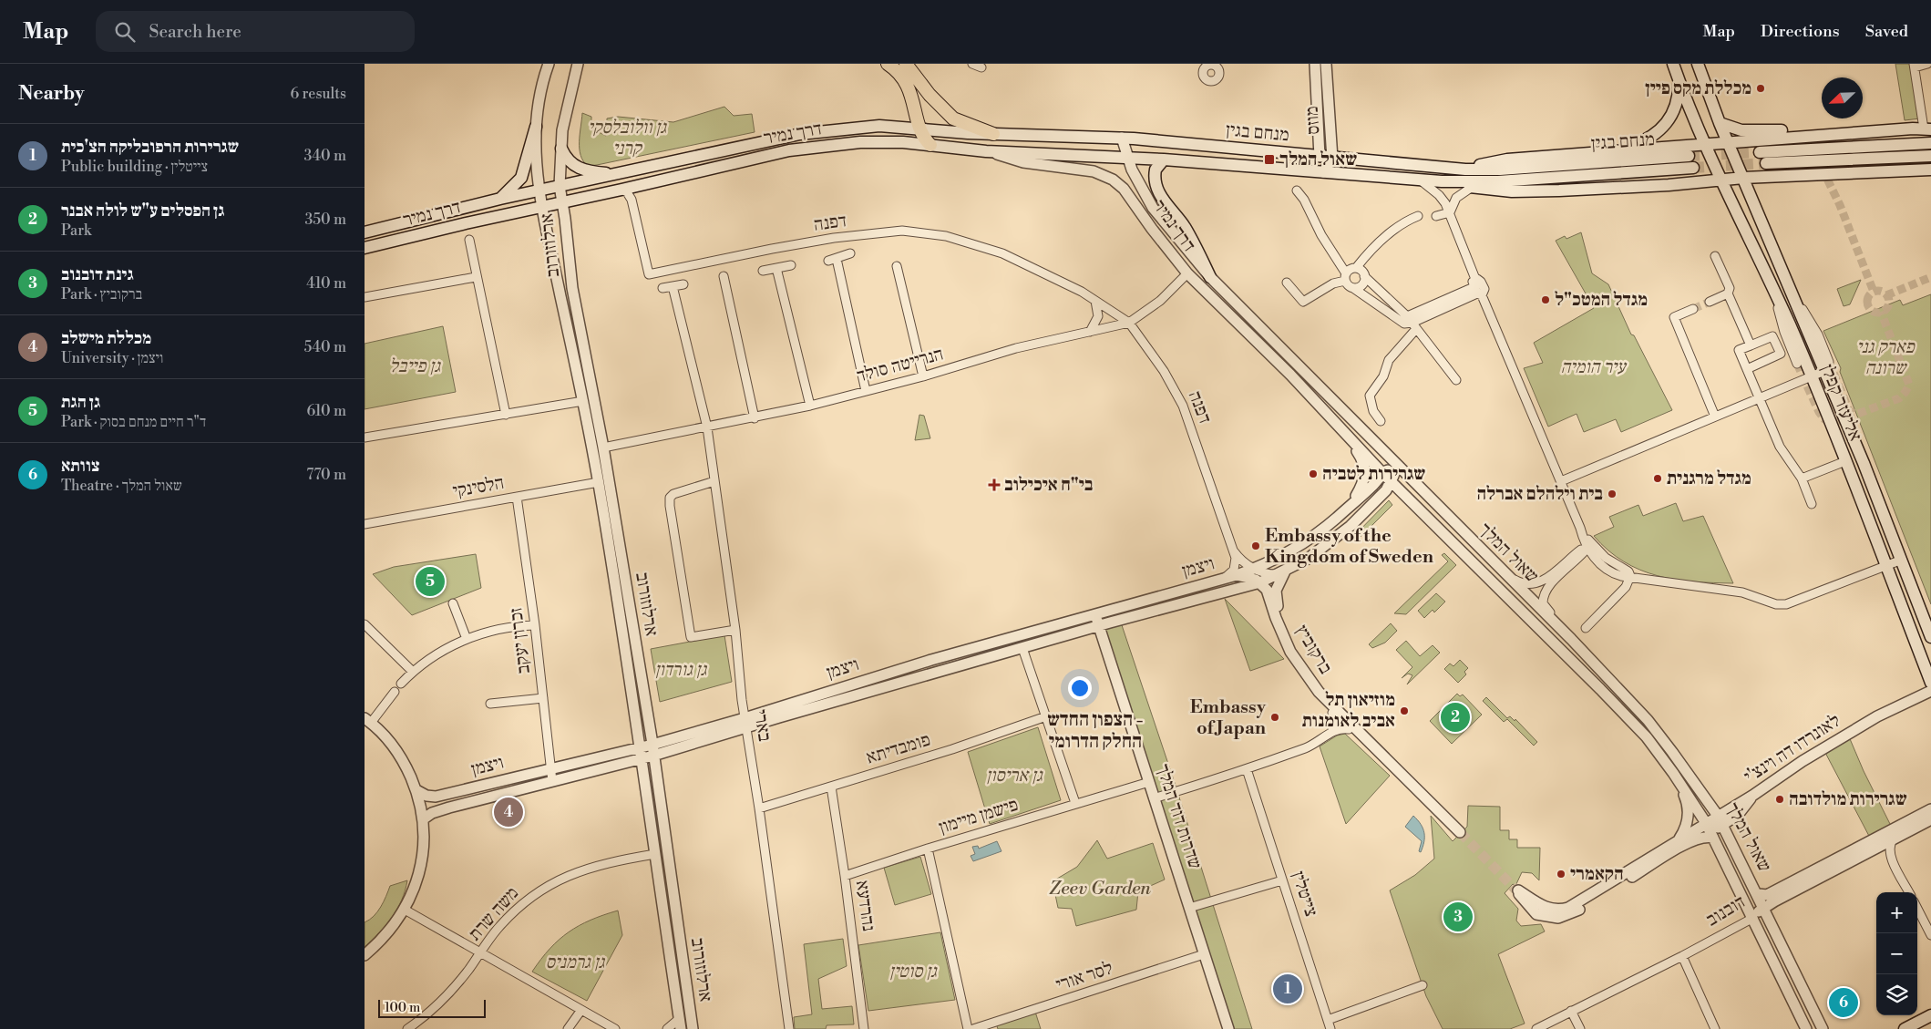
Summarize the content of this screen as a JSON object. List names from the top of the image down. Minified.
{"streets":{"main road":["מנחם בגין","דרך נמיר","אליעזר קפלן"],"street":["מוזס","דפנה","ארלוזורוב","הנרייטה סולד","הלסינקי","שאול המלך","ויצמן","זכרון יעקב","ברקוביץ","בארי","פומבדיתא","לאונרדו דה וינצ'י","פישמן מיימון","שדרות דוד המלך","צייטלין","נהרדעא","דובנוב","משה שרת","לסר אורי"]},"crossings":[["מוזס","מנחם בגין"],["מנחם בגין","דרך נמיר"],["מנחם בגין","שאול המלך"],["דרך נמיר","דפנה"],["דרך נמיר","ארלוזורוב"],["דרך נמיר","הנרייטה סולד"],["דרך נמיר","שאול המלך"],["דפנה","הנרייטה סולד"],["דפנה","ויצמן"],["דפנה","ברקוביץ"],["ארלוזורוב","הנרייטה סולד"],["ארלוזורוב","הלסינקי"],["ארלוזורוב","ויצמן"],["ארלוזורוב","משה שרת"],["הנרייטה סולד","שאול המלך"],["הנרייטה סולד","בארי"],["הלסינקי","זכרון יעקב"],["שאול המלך","ויצמן"],["שאול המלך","לאונרדו דה וינצ'י"],["שאול המלך","דובנוב"],["ויצמן","זכרון יעקב"],["ויצמן","ברקוביץ"],["ויצמן","בארי"],["ויצמן","שדרות דוד המלך"],["בארי","פומבדיתא"],["פומבדיתא","נהרדעא"],["פישמן מיימון","שדרות דוד המלך"],["פישמן מיימון","נהרדעא"],["שדרות דוד המלך","לסר אורי"]],"districts":["הצפון החדש - החלק הדרומי"],"parks":["גן וולובלסקי קרני","פארק גני שרונה","גן פייבל","עיר הומיה","גן גורדון","גן אריסון","Zeev Garden","גן גרמניס","גן סוטין"],"places":{"other":["מכללת מקס פיין","מגדל המטכ\"ל","שגרירות לטביה","מגדל מרגנית","בית וילהלם אברלה","Embassy of the Kingdom of Sweden","מוזיאון תל אביב לאומנות","Embassy of Japan","שגרירות מולדובה","הקאמרי"],"transit":["שאול המלך"],"health":["בי\"ח איכילוב"]},"scale_bar":"100 m","north":"bottom left","page":{"header":"Map","search":"Search here","nav":["Map","Directions","Saved"],"heading":["Nearby","6 results"],"list":[{"mark":"1","name":"שגרירות הרפובליקה הצ'כית","note":"Public building · צייטלין","value":"340 m"},{"mark":"2","name":"גן הפסלים ע\"ש לולה אבנר","note":"Park","value":"350 m"},{"mark":"3","name":"גינת דובנוב","note":"Park · ברקוביץ","value":"410 m"},{"mark":"4","name":"מכללת מישלב","note":"University · ויצמן","value":"540 m"},{"mark":"5","name":"גן הגת","note":"Park · ד\"ר חיים מנחם בסוק","value":"610 m"},{"mark":"6","name":"צוותא","note":"Theatre · שאול המלך","value":"770 m"}],"pins":["5","2","4","3","1","6"],"map_buttons":["+","−"],"scale":"100 m"}}
